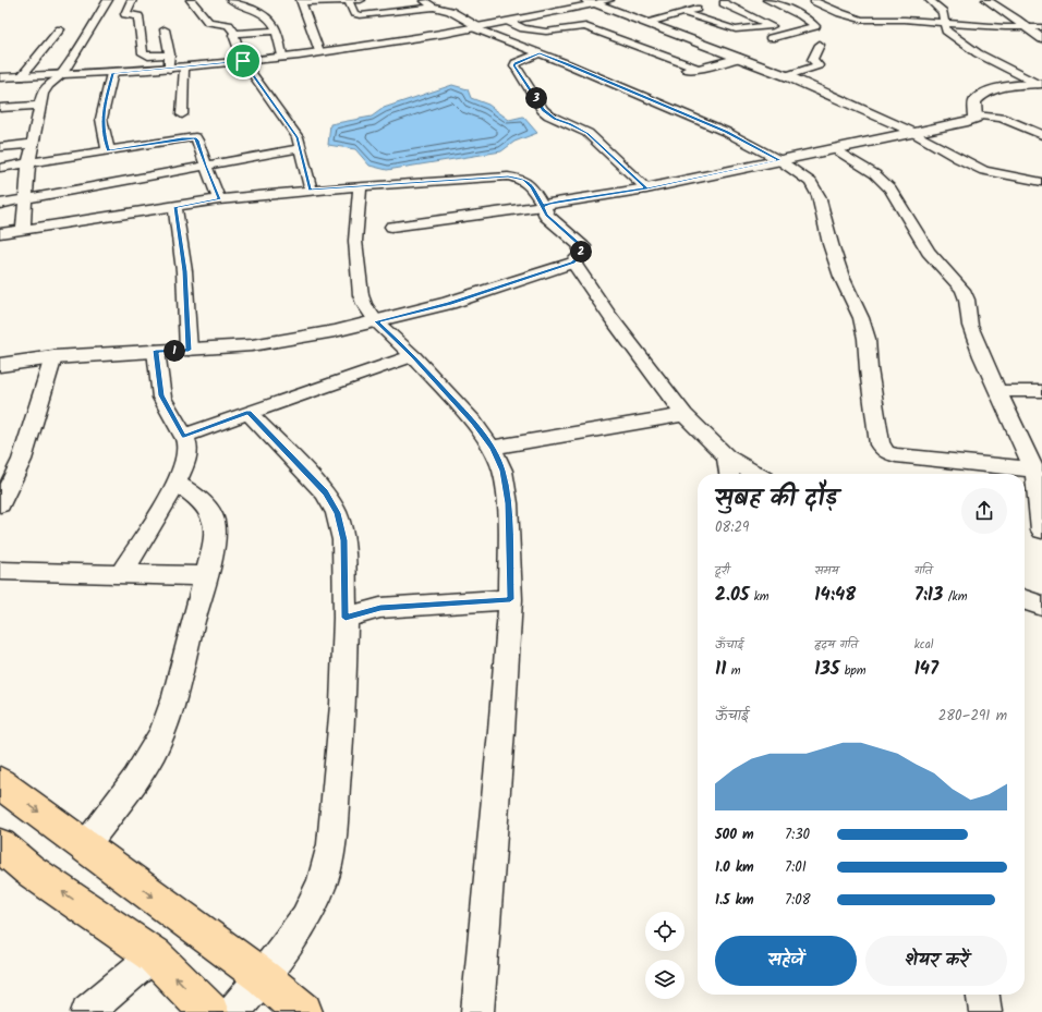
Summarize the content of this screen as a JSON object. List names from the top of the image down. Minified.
{"page":{"pins":["3","2","1"],"heading":["सुबह की दौड़","08:29"],"stats":[["दूरी","2.05 km"],["समय","14:48"],["गति","7:13 /km"],["ऊँचाई","11 m"],["हृदय गति","135 bpm"],["kcal","147"]],"chart":["ऊँचाई","280–291 m"],"list":[{"name":"500 m","note":"7:30"},{"name":"1.0 km","note":"7:01"},{"name":"1.5 km","note":"7:08"}],"buttons":["सहेजें","शेयर करें"]}}
